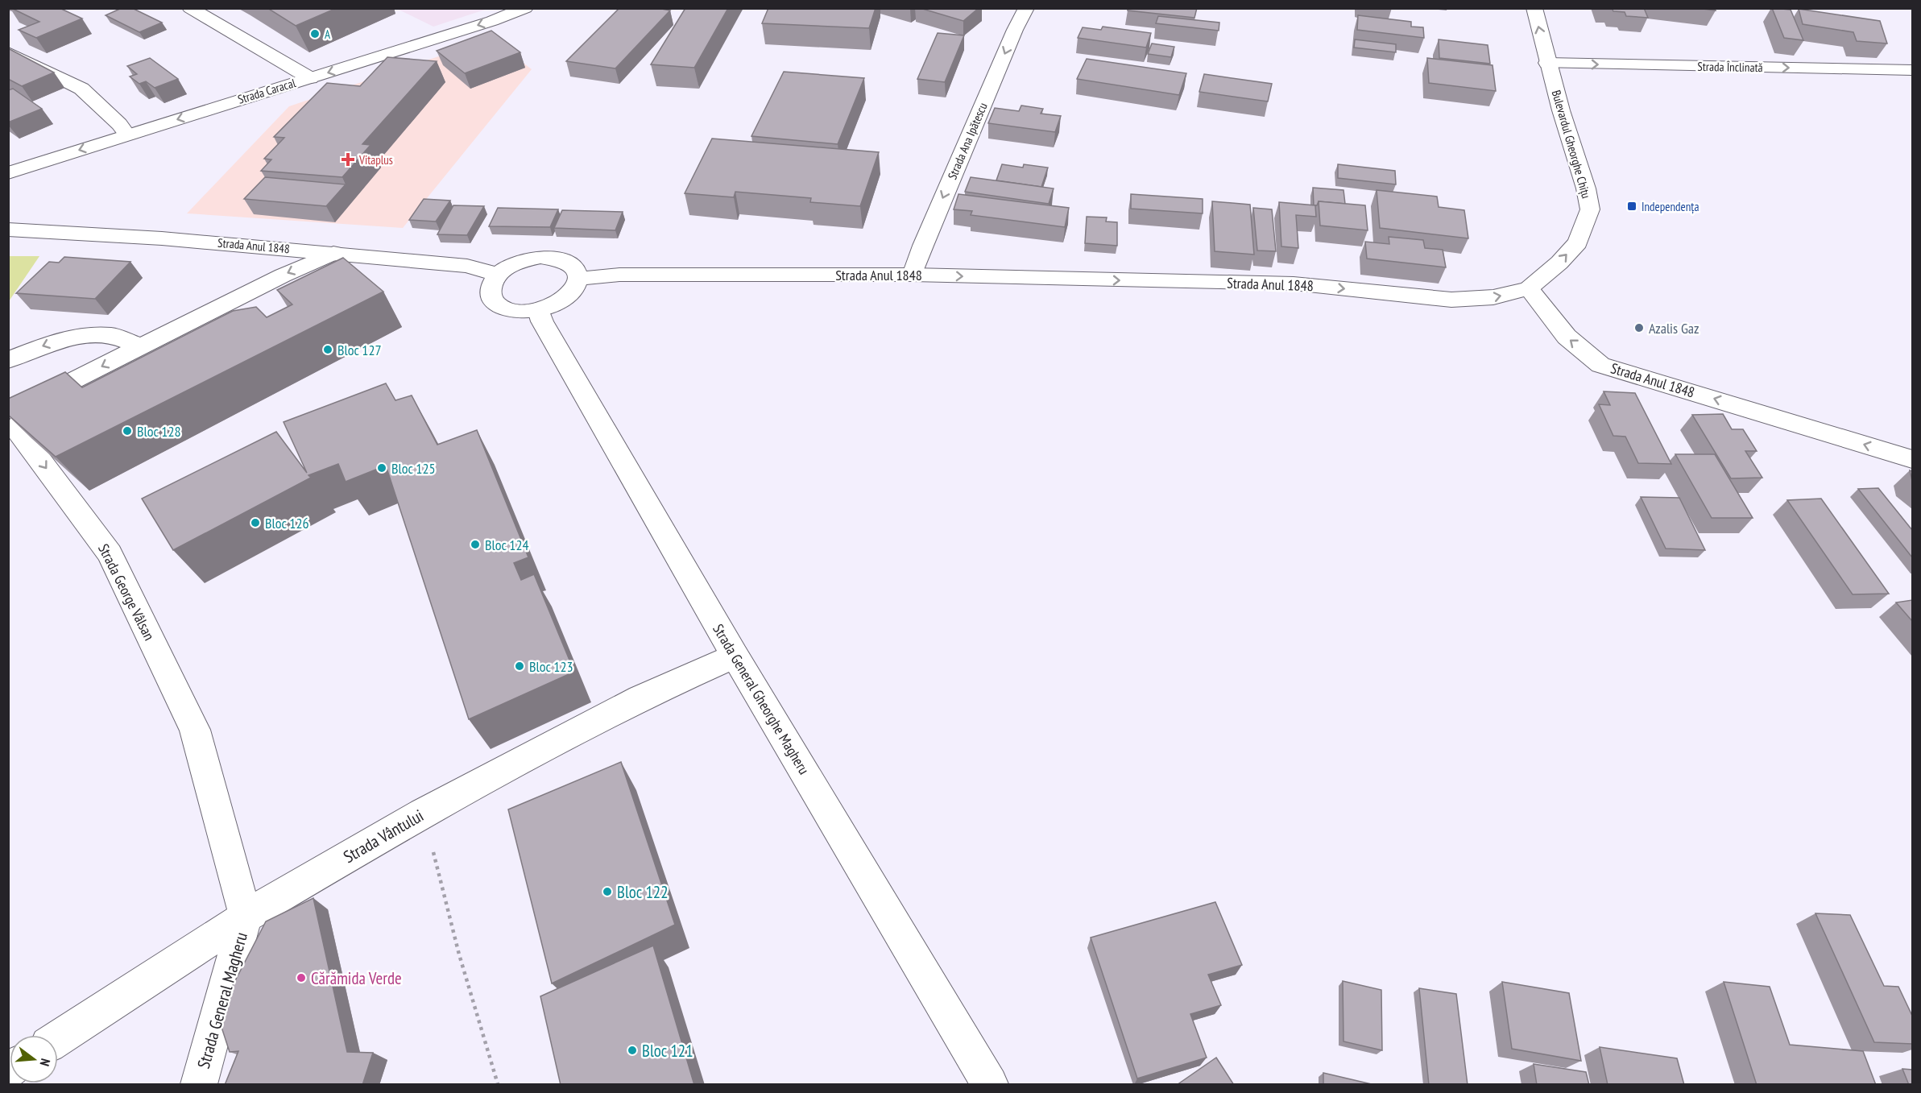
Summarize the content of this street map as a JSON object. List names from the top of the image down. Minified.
{"streets":{"street":["Strada Înclinată","Strada Caracal","Strada Ana Ipătescu","Bulevardul Gheorghe Chițu","Strada Anul 1848","Strada George Vâlsan","Strada General Gheorghe Magheru","Strada Vântului","Strada General Magheru"]},"crossings":[["Strada Înclinată","Bulevardul Gheorghe Chițu"],["Strada Ana Ipătescu","Strada Anul 1848"],["Bulevardul Gheorghe Chițu","Strada Anul 1848"],["Strada Anul 1848","Strada George Vâlsan"],["Strada Anul 1848","Strada General Gheorghe Magheru"],["Strada George Vâlsan","Strada Vântului"],["Strada George Vâlsan","Strada General Magheru"],["Strada General Gheorghe Magheru","Strada Vântului"],["Strada Vântului","Strada General Magheru"]],"one_way":["Strada Înclinată","Strada Caracal","Strada Ana Ipătescu","Bulevardul Gheorghe Chițu"],"places":{"other":["A","Azalis Gaz","Bloc 127","Bloc 128","Bloc 125","Bloc 126","Bloc 124","Bloc 123","Bloc 122","Cărămida Verde","Bloc 121"],"health":["Vitaplus"],"transit":["Independența"]},"north":"right"}
